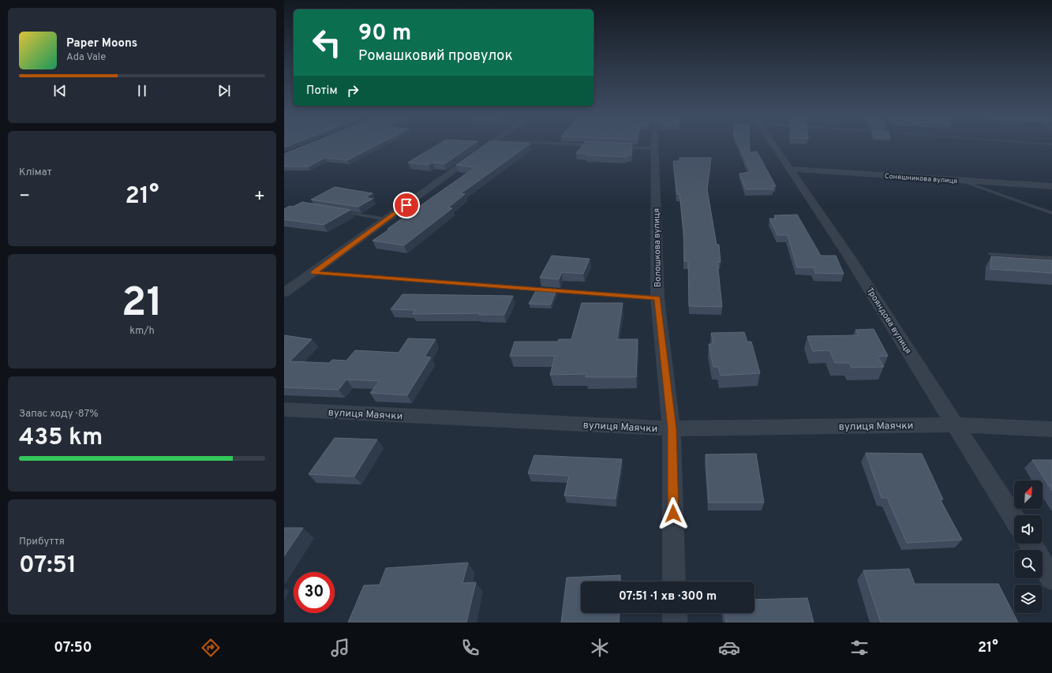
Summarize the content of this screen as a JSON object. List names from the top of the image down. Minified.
{"streets":{"street":["Соняшникова вулиця","Волошкова вулиця","Трояндова вулиця","вулиця Маячки"]},"crossings":[["Соняшникова вулиця","Трояндова вулиця"],["Волошкова вулиця","вулиця Маячки"],["Трояндова вулиця","вулиця Маячки"]],"north":"top right","page":{"turn":["90 m","Ромашковий провулок"],"song":["Paper Moons","Ada Vale"],"then":"Потім","tile":["Клімат",["21","km/h"],["Запас ходу · 87%","435 km"],["Прибуття","07:51"]],"heat":["−","21°","+"],"limit":"30","trip":"07:51 · 1 хв · 300 m","tabs":["07:50","21°"]}}
